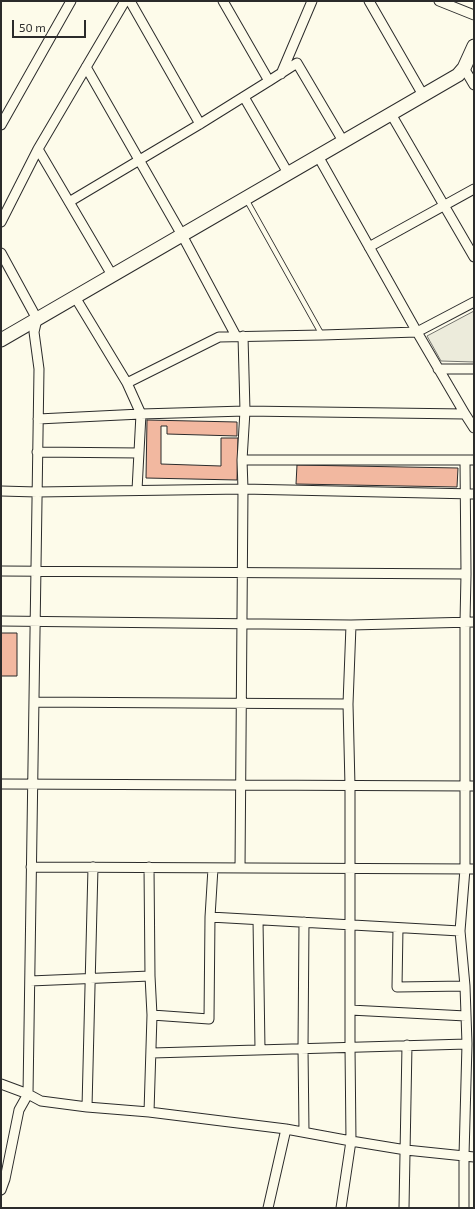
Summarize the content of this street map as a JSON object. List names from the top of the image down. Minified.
{"scale_bar":"50 m"}
